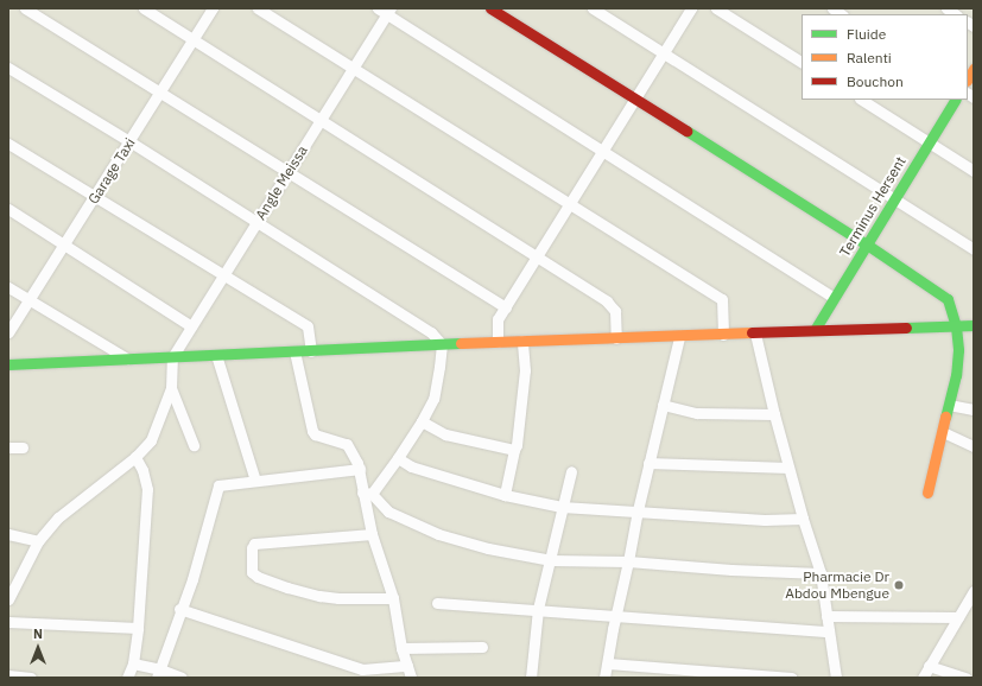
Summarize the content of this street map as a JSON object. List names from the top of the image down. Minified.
{"streets":{"street":["Garage Taxi","Angle Meissa","Terminus Hersent"]},"places":["Pharmacie Dr Abdou Mbengue"],"legend":["Fluide","Ralenti","Bouchon"],"north":"top"}
